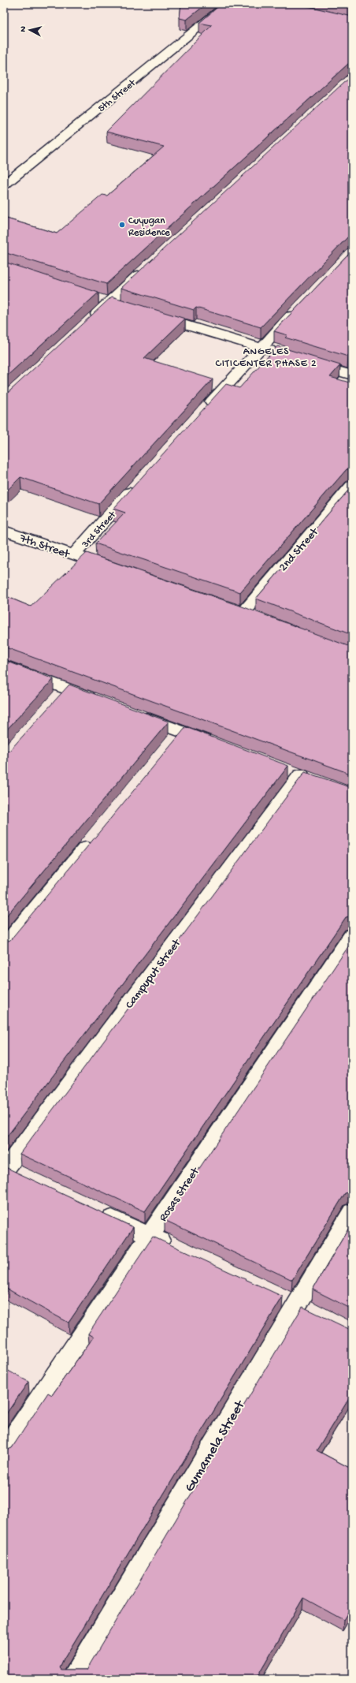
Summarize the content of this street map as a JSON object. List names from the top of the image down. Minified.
{"streets":{"street":["5th Street","3rd Street","7th Street","2nd Street","Campuput Street","Rosas Street","Gumamela Street"]},"crossings":[["3rd Street","7th Street"]],"districts":["ANGELES CITICENTER PHASE 2"],"places":["Cuyugan Residence"],"north":"left"}
